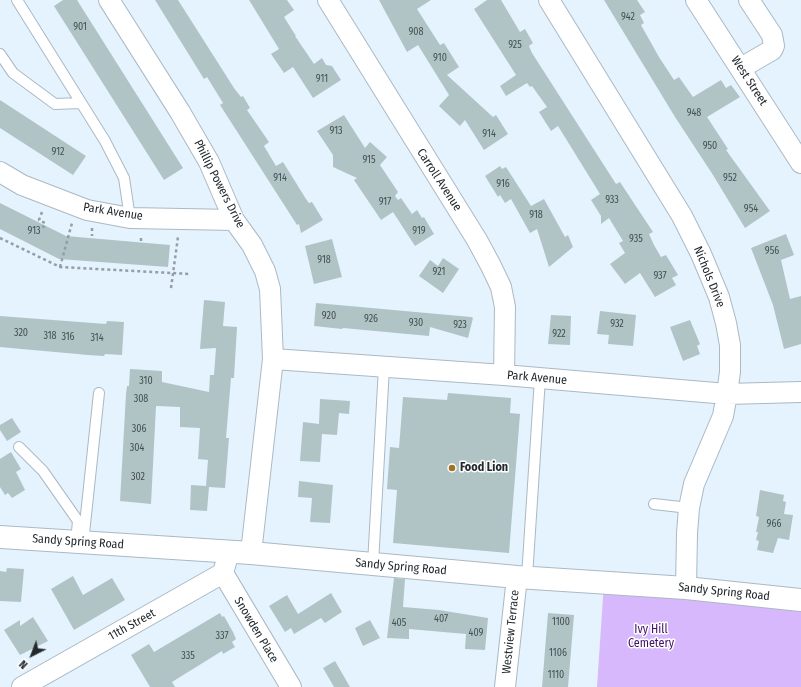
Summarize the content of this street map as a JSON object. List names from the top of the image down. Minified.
{"streets":{"street":["West Street","Carroll Avenue","Phillip Powers Drive","Park Avenue","Nichols Drive","Sandy Spring Road","11th Street","Snowden Place","Westview Terrace"]},"crossings":[["Carroll Avenue","Park Avenue"],["Phillip Powers Drive","Park Avenue"],["Phillip Powers Drive","Sandy Spring Road"],["Park Avenue","Nichols Drive"],["Nichols Drive","Sandy Spring Road"],["Sandy Spring Road","Westview Terrace"],["11th Street","Snowden Place"]],"parks":["Ivy Hill Cemetery"],"places":["Food Lion"],"house_numbers":["942","901","908","925","910","911","948","913","914","950","912","915","914","952","916","933","917","954","918","913","919","935","956","918","921","937","920","926","930","932","923","320","922","318","316","314","310","308","306","304","302","966","407","1100","405","409","337","1106","335","1110"],"north":"bottom left"}
